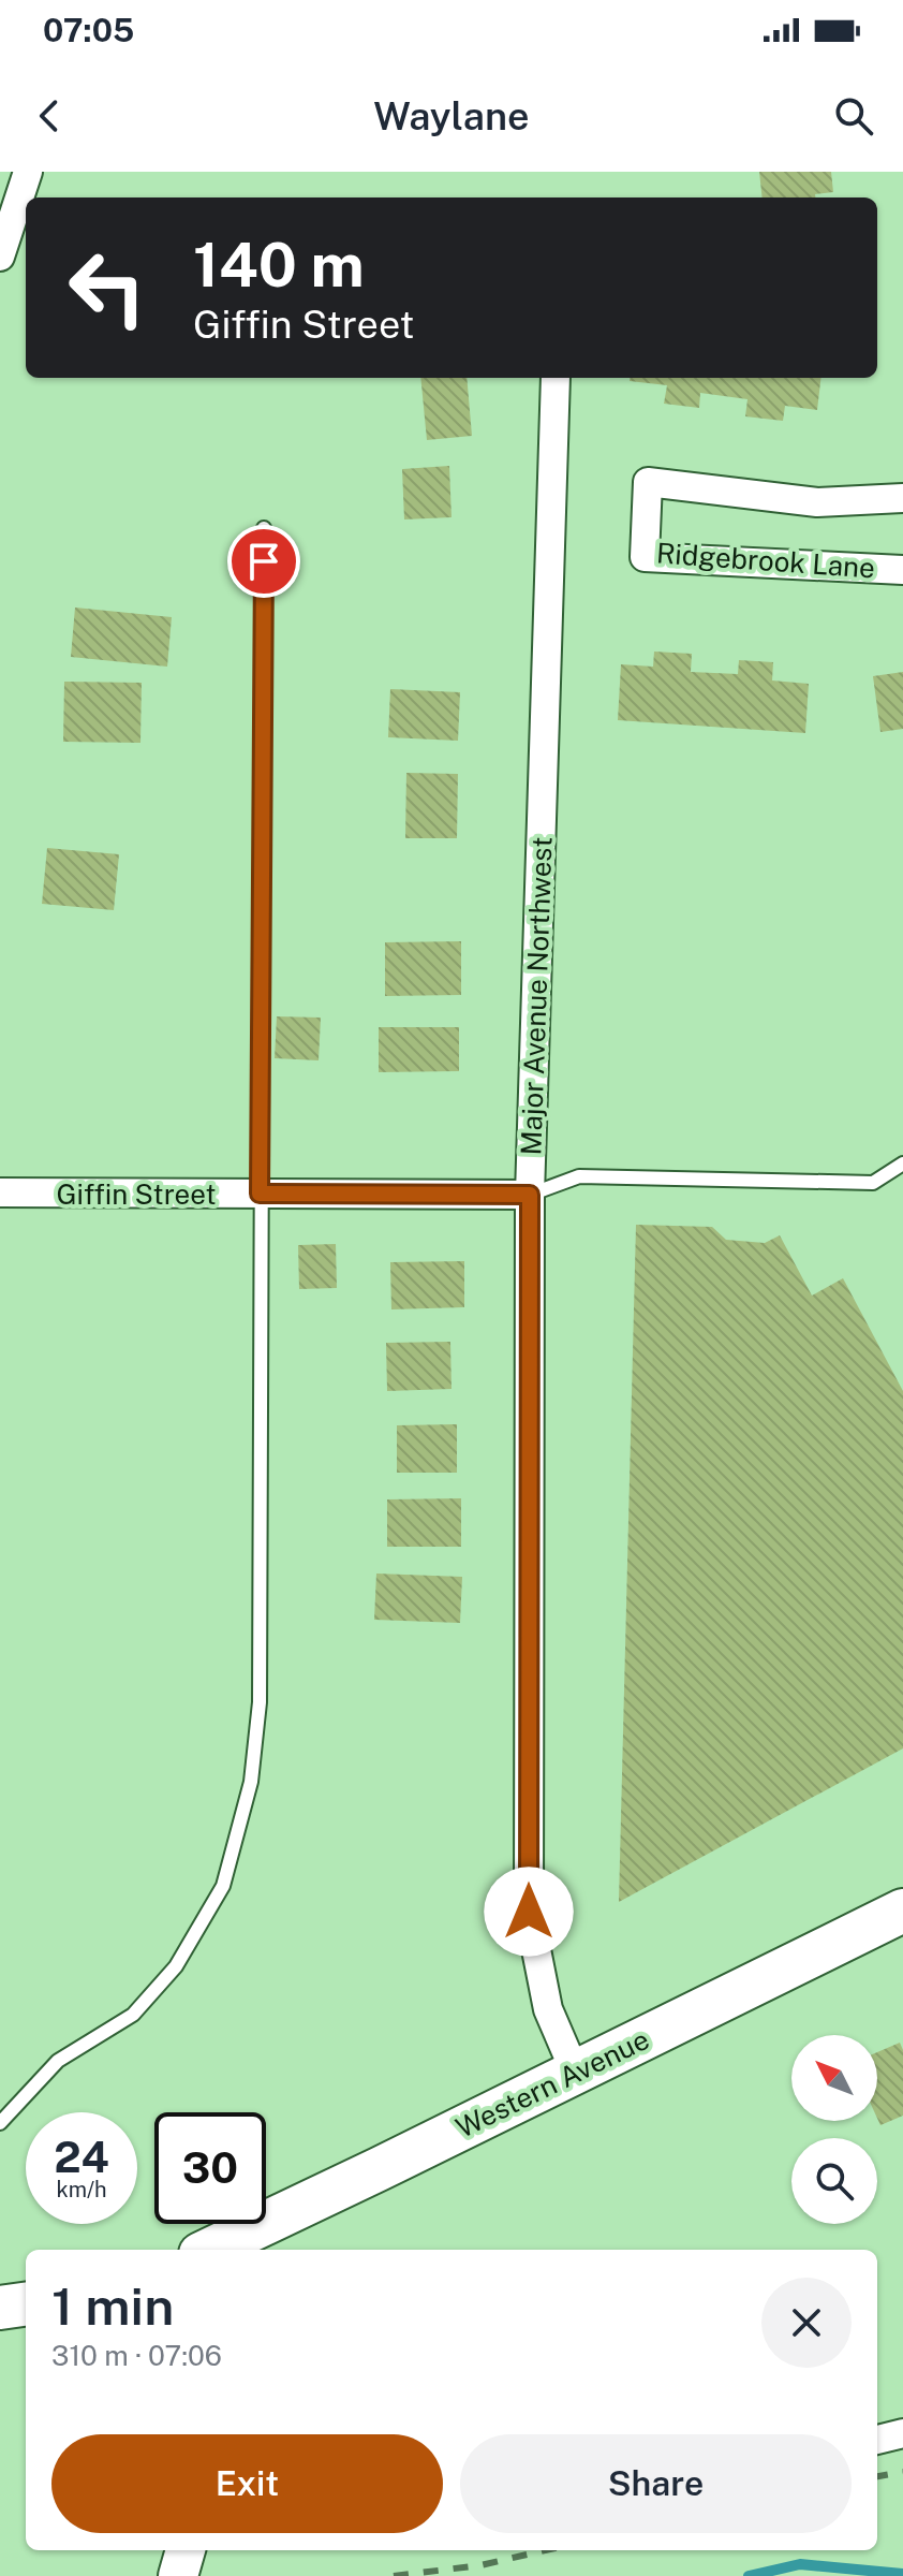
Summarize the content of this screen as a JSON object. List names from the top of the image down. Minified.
{"streets":{"main road":["Western Avenue"],"street":["Ridgebrook Lane","Major Avenue Northwest","Giffin Street"]},"crossings":[["Major Avenue Northwest","Giffin Street"],["Major Avenue Northwest","Western Avenue"]],"north":"top left","page":{"status":"07:05","header":"Waylane","turn":["140 m","Giffin Street"],"speed":"24 km/h","limit":"30","heading":["1 min","310 m · 07:06"],"buttons":["Exit","Share"]}}
